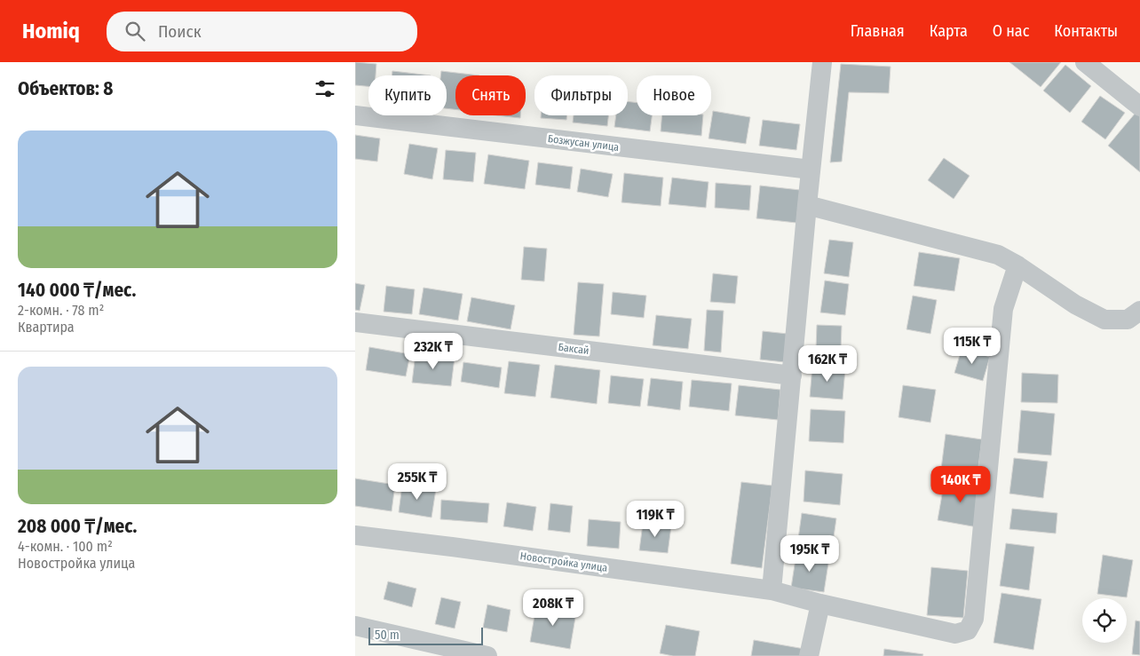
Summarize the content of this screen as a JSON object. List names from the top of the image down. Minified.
{"streets":{"street":["Бозжусан улица","Баксай","Новостройка улица"]},"scale_bar":"50 m","page":{"header":"Homiq","search":"Поиск","nav":["Главная","Карта","О нас","Контакты"],"heading":"Объектов: 8","chip":["Купить","Снять","Фильтры","Новое"],"list":[{"name":"140 000 ₸/мес.","note":"2-комн. · 78 m² · Квартира"},{"name":"208 000 ₸/мес.","note":"4-комн. · 100 m² · Новостройка улица"}],"price":["115K ₸","232K ₸","162K ₸","255K ₸","140K ₸","119K ₸","195K ₸","208K ₸"],"scale":"50 m"}}
